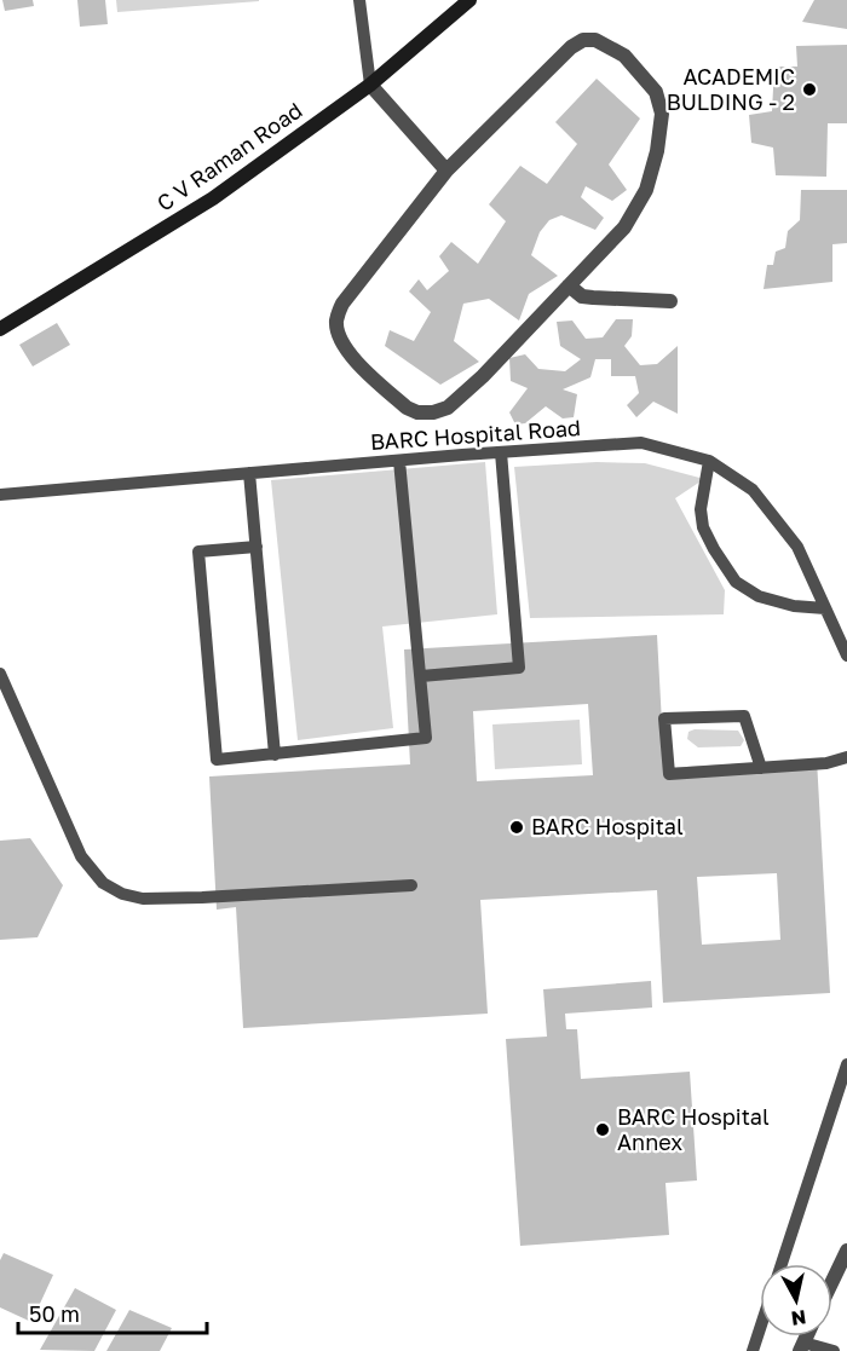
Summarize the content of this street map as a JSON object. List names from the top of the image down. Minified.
{"streets":{"street":["C V Raman Road"],"lane":["BARC Hospital Road"]},"places":["ACADEMIC BULDING - 2","BARC Hospital","BARC Hospital Annex"],"scale_bar":"50 m","north":"bottom"}
